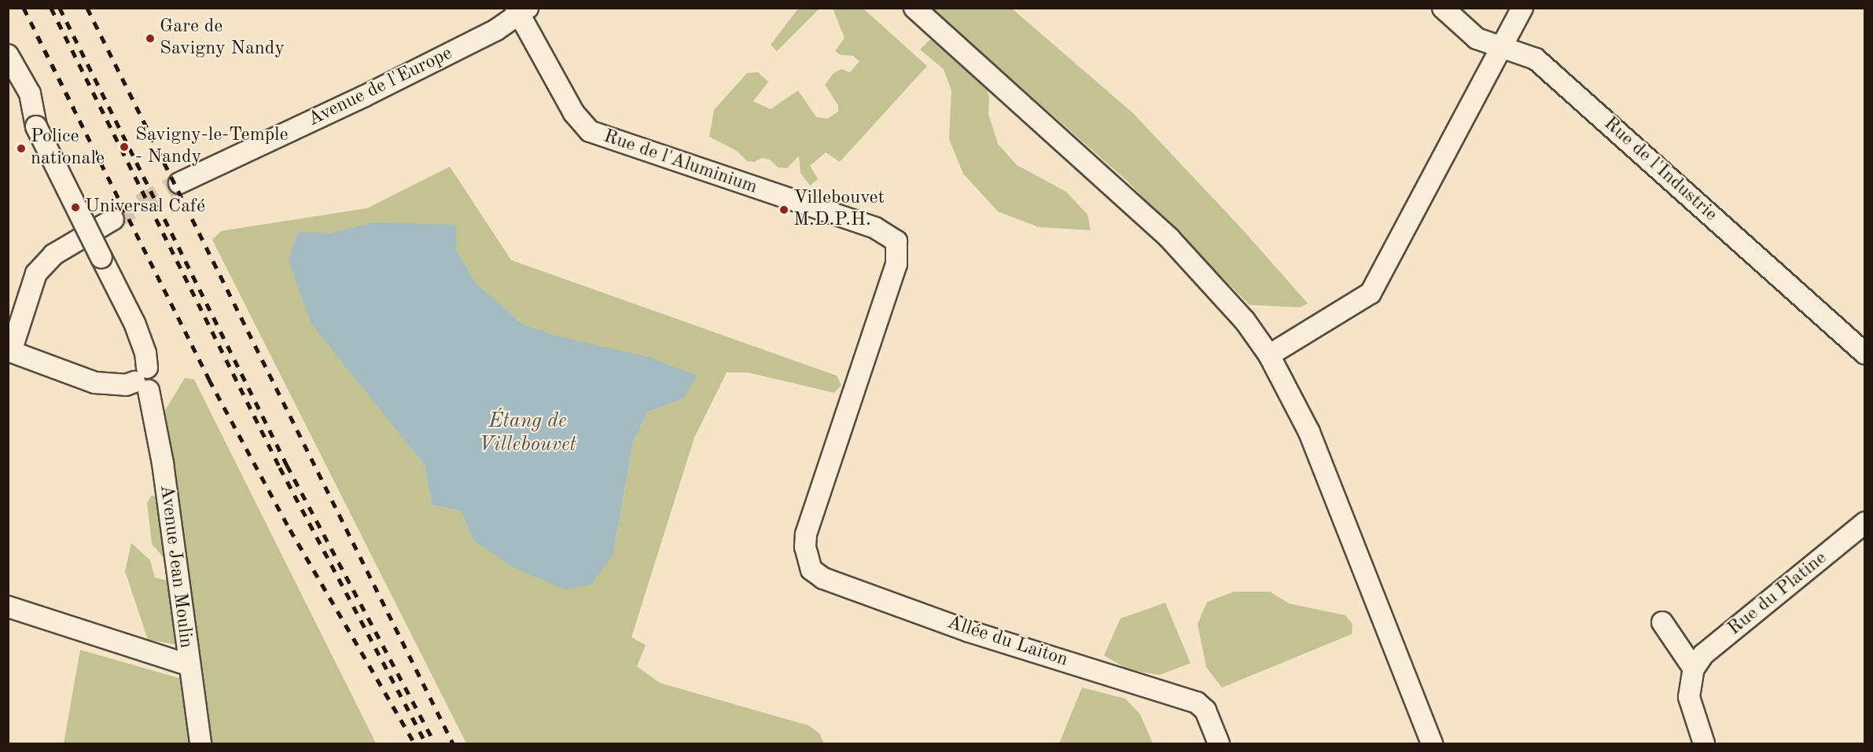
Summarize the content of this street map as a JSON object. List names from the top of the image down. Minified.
{"streets":{"street":["Avenue de l'Europe","Rue de l'Aluminium","Rue de l'Industrie","Avenue Jean Moulin","Rue du Platine","Allée du Laiton"]},"crossings":[["Avenue de l'Europe","Rue de l'Aluminium"],["Rue de l'Aluminium","Allée du Laiton"]],"water":["Étang de Villebouvet"],"places":["Gare de Savigny Nandy","Savigny-le-Temple - Nandy","Police nationale","Universal Café","Villebouvet M.D.P.H."]}
